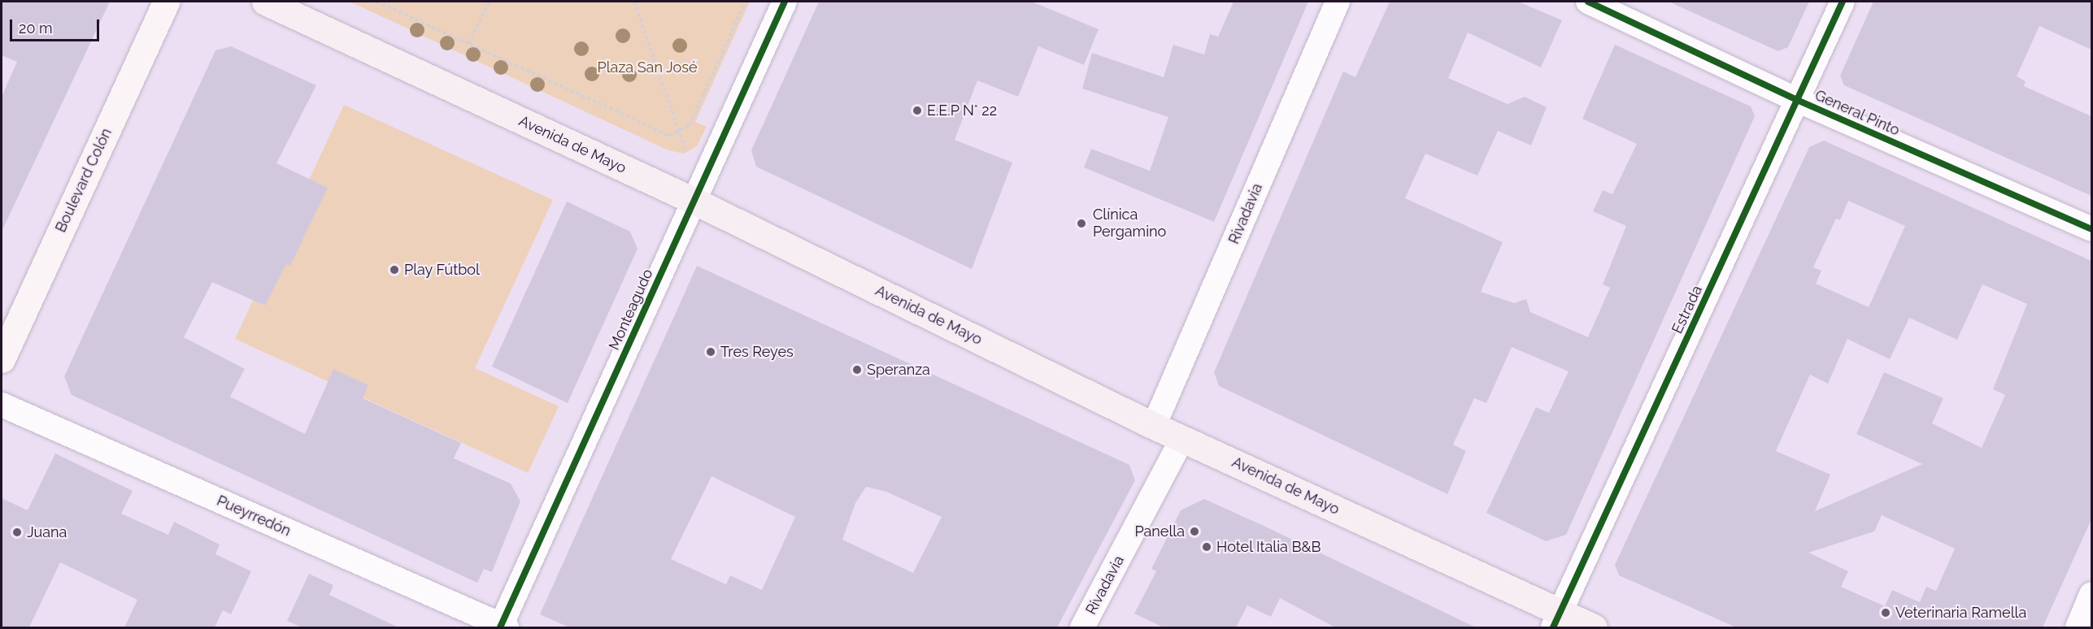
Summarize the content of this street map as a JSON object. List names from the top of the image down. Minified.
{"streets":{"main road":["Avenida de Mayo","Boulevard Colón"],"street":["General Pinto","Rivadavia","Monteagudo","Estrada","Pueyrredón"]},"crossings":[["General Pinto","Estrada"],["Avenida de Mayo","Rivadavia"],["Avenida de Mayo","Monteagudo"],["Avenida de Mayo","Estrada"],["Monteagudo","Pueyrredón"]],"parks":["Plaza San José"],"places":["E.E.P N° 22","Clínica Pergamino","Play Fútbol","Tres Reyes","Speranza","Panella","Juana","Hotel Italia B&B","Veterinaria Ramella"],"scale_bar":"20 m"}
